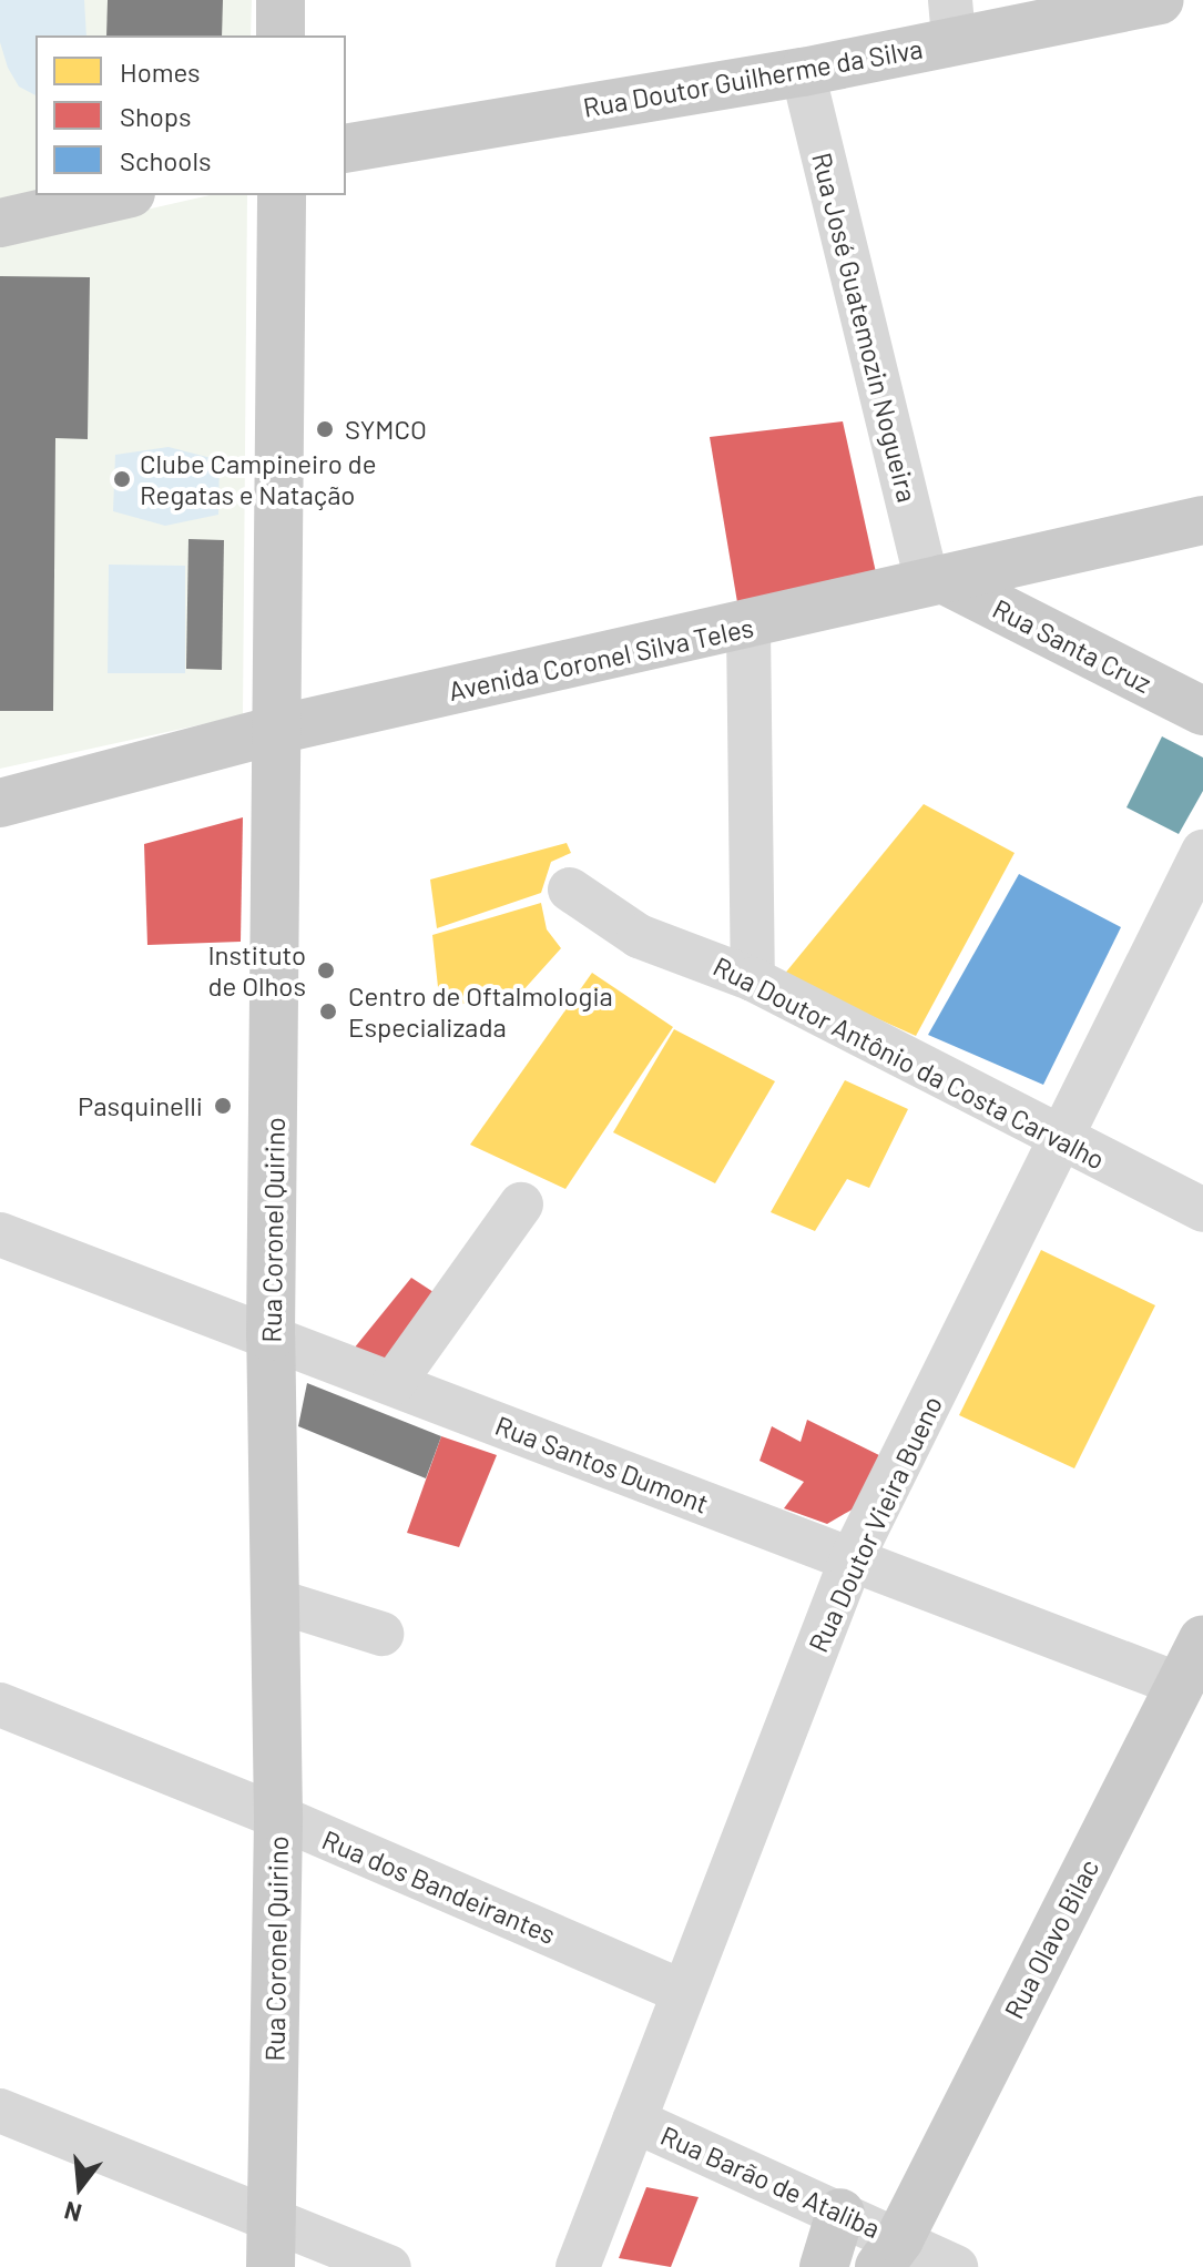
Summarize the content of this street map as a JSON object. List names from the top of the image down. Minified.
{"streets":{"main road":["Rua Doutor Guilherme da Silva","Rua Santa Cruz","Avenida Coronel Silva Teles","Rua Coronel Quirino","Rua Olavo Bilac"],"street":["Rua José Guatemozin Nogueira","Rua Doutor Antônio da Costa Carvalho","Rua Santos Dumont","Rua Doutor Vieira Bueno","Rua dos Bandeirantes","Rua Barão de Ataliba"]},"crossings":[["Rua Doutor Guilherme da Silva","Rua José Guatemozin Nogueira"],["Rua José Guatemozin Nogueira","Rua Santa Cruz"],["Rua José Guatemozin Nogueira","Avenida Coronel Silva Teles"],["Rua Santa Cruz","Avenida Coronel Silva Teles"],["Avenida Coronel Silva Teles","Rua Coronel Quirino"],["Rua Doutor Antônio da Costa Carvalho","Rua Doutor Vieira Bueno"],["Rua Coronel Quirino","Rua Santos Dumont"],["Rua Coronel Quirino","Rua dos Bandeirantes"],["Rua Santos Dumont","Rua Doutor Vieira Bueno"],["Rua Santos Dumont","Rua Olavo Bilac"],["Rua Doutor Vieira Bueno","Rua dos Bandeirantes"],["Rua Doutor Vieira Bueno","Rua Barão de Ataliba"],["Rua Olavo Bilac","Rua Barão de Ataliba"]],"places":["SYMCO","Clube Campineiro de Regatas e Natação","Instituto de Olhos","Centro de Oftalmologia Especializada","Pasquinelli"],"legend":["Homes","Shops","Schools"],"north":"bottom"}
